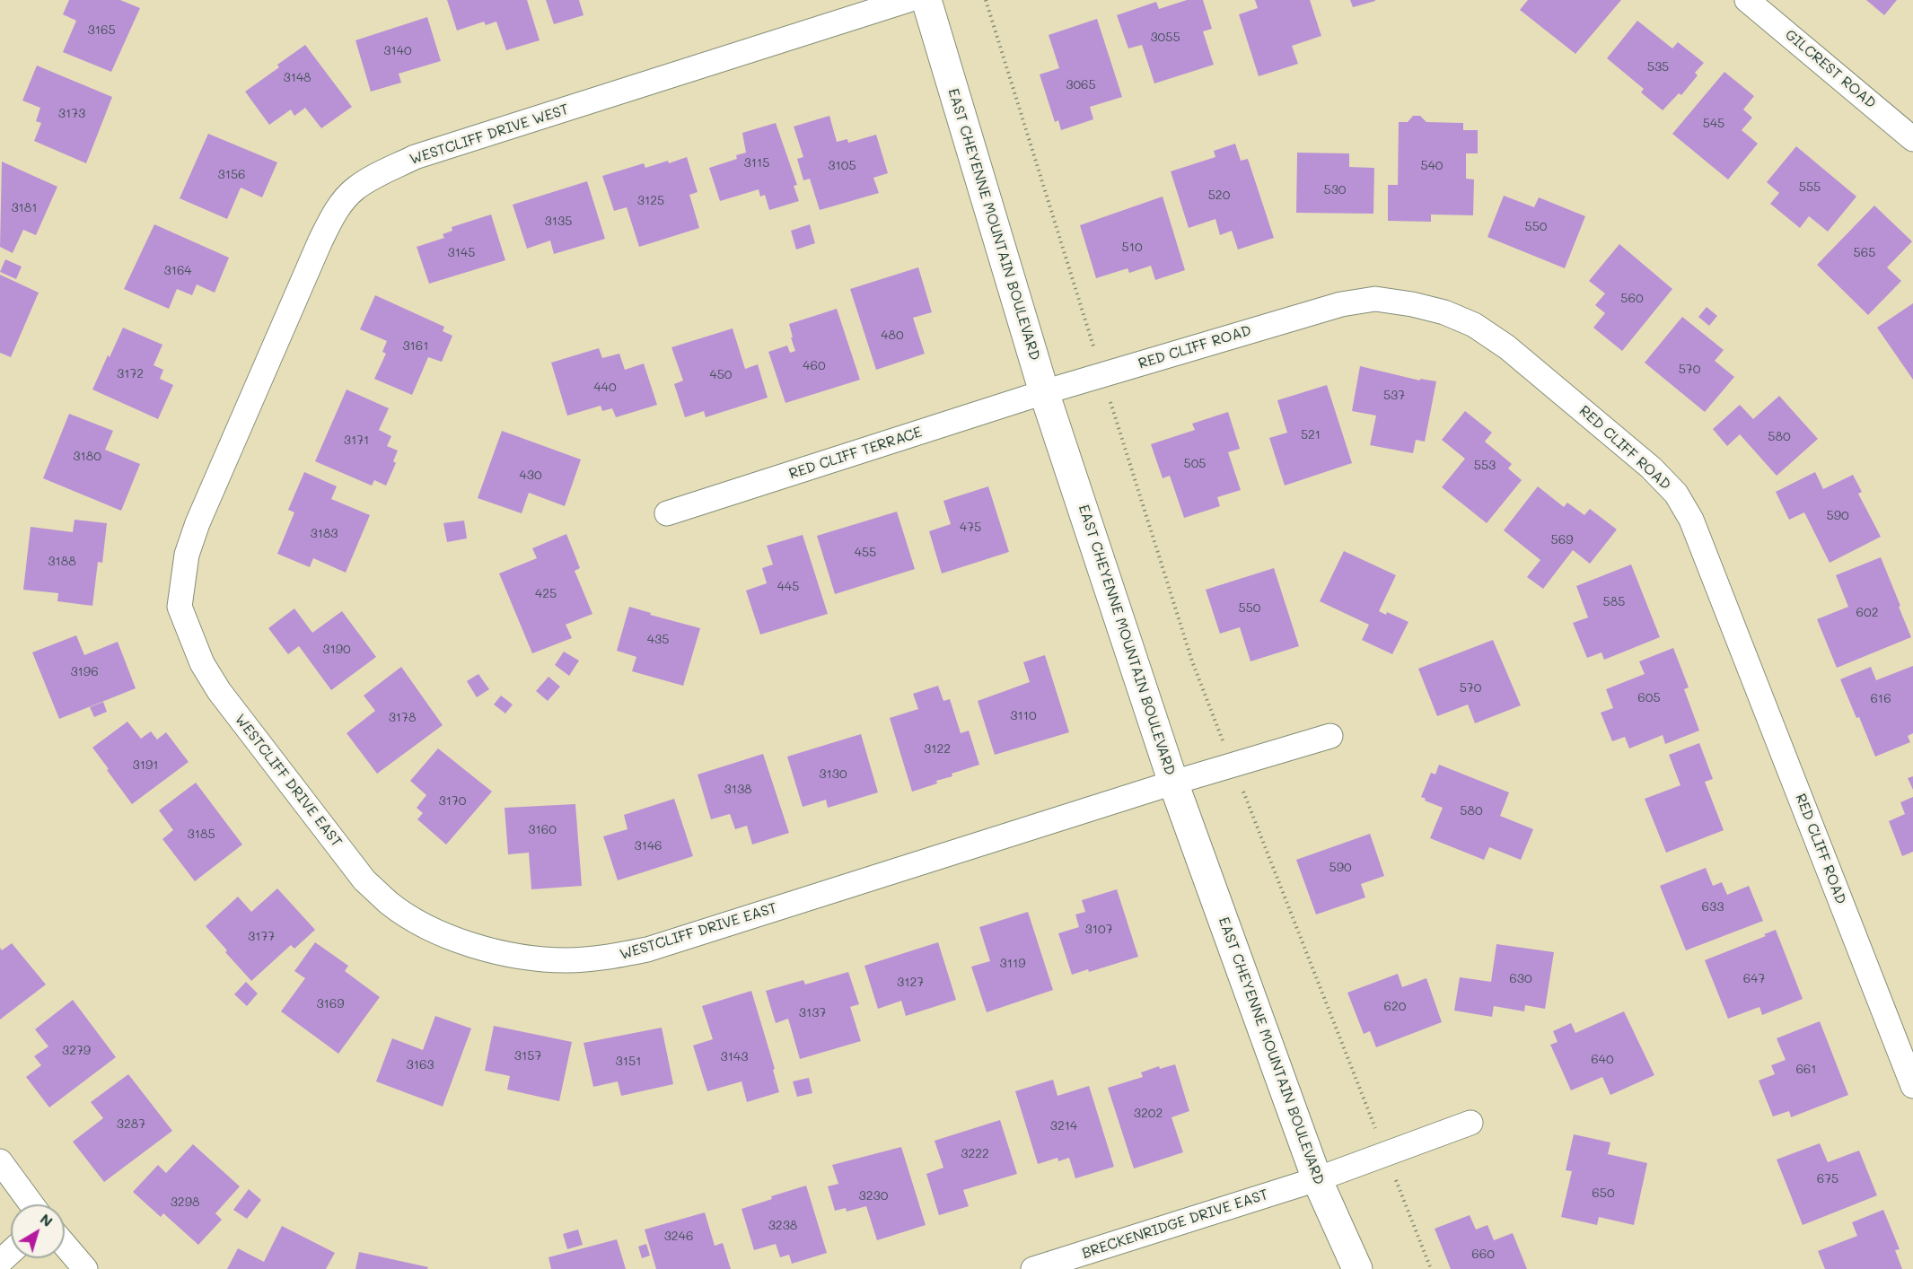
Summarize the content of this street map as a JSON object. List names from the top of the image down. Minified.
{"streets":{"street":["GILCREST ROAD","WESTCLIFF DRIVE WEST","EAST CHEYENNE MOUNTAIN BOULEVARD","RED CLIFF ROAD","RED CLIFF TERRACE","WESTCLIFF DRIVE EAST","BRECKENRIDGE DRIVE EAST"]},"crossings":[["WESTCLIFF DRIVE WEST","WESTCLIFF DRIVE EAST"],["EAST CHEYENNE MOUNTAIN BOULEVARD","RED CLIFF ROAD"],["EAST CHEYENNE MOUNTAIN BOULEVARD","RED CLIFF TERRACE"],["EAST CHEYENNE MOUNTAIN BOULEVARD","WESTCLIFF DRIVE EAST"],["EAST CHEYENNE MOUNTAIN BOULEVARD","BRECKENRIDGE DRIVE EAST"],["RED CLIFF ROAD","RED CLIFF TERRACE"]],"house_numbers":["3165","3055","3140","535","3148","3065","3173","545","3115","3105","540","3156","555","530","520","3125","3181","3135","550","510","3145","565","3164","560","480","3161","460","570","3172","450","440","537","521","580","3171","3180","505","553","430","590","475","3183","569","455","3188","445","425","585","550","602","435","3190","3196","570","605","616","3110","3178","3122","3191","3130","3138","3170","580","3160","3185","3146","590","633","3107","3177","3119","630","647","3127","3169","620","3137","3279","3157","3143","640","3151","3163","661","3202","3287","3214","3222","675","650","3230","3298","3238","3246","660"],"north":"top right"}
